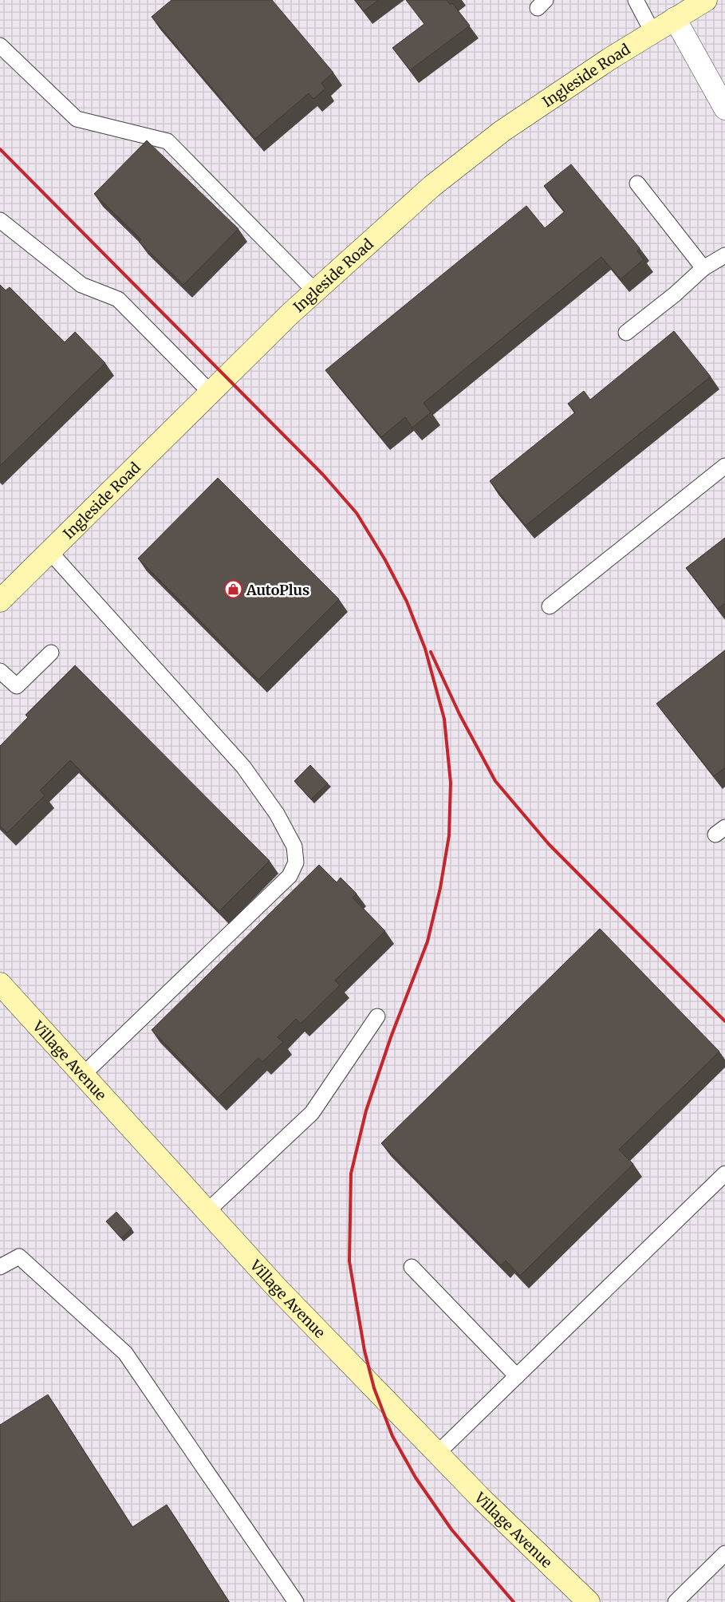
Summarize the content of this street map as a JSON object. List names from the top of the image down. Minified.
{"streets":{"street":["Ingleside Road","Village Avenue"]},"places":{"shop":["AutoPlus"]}}
